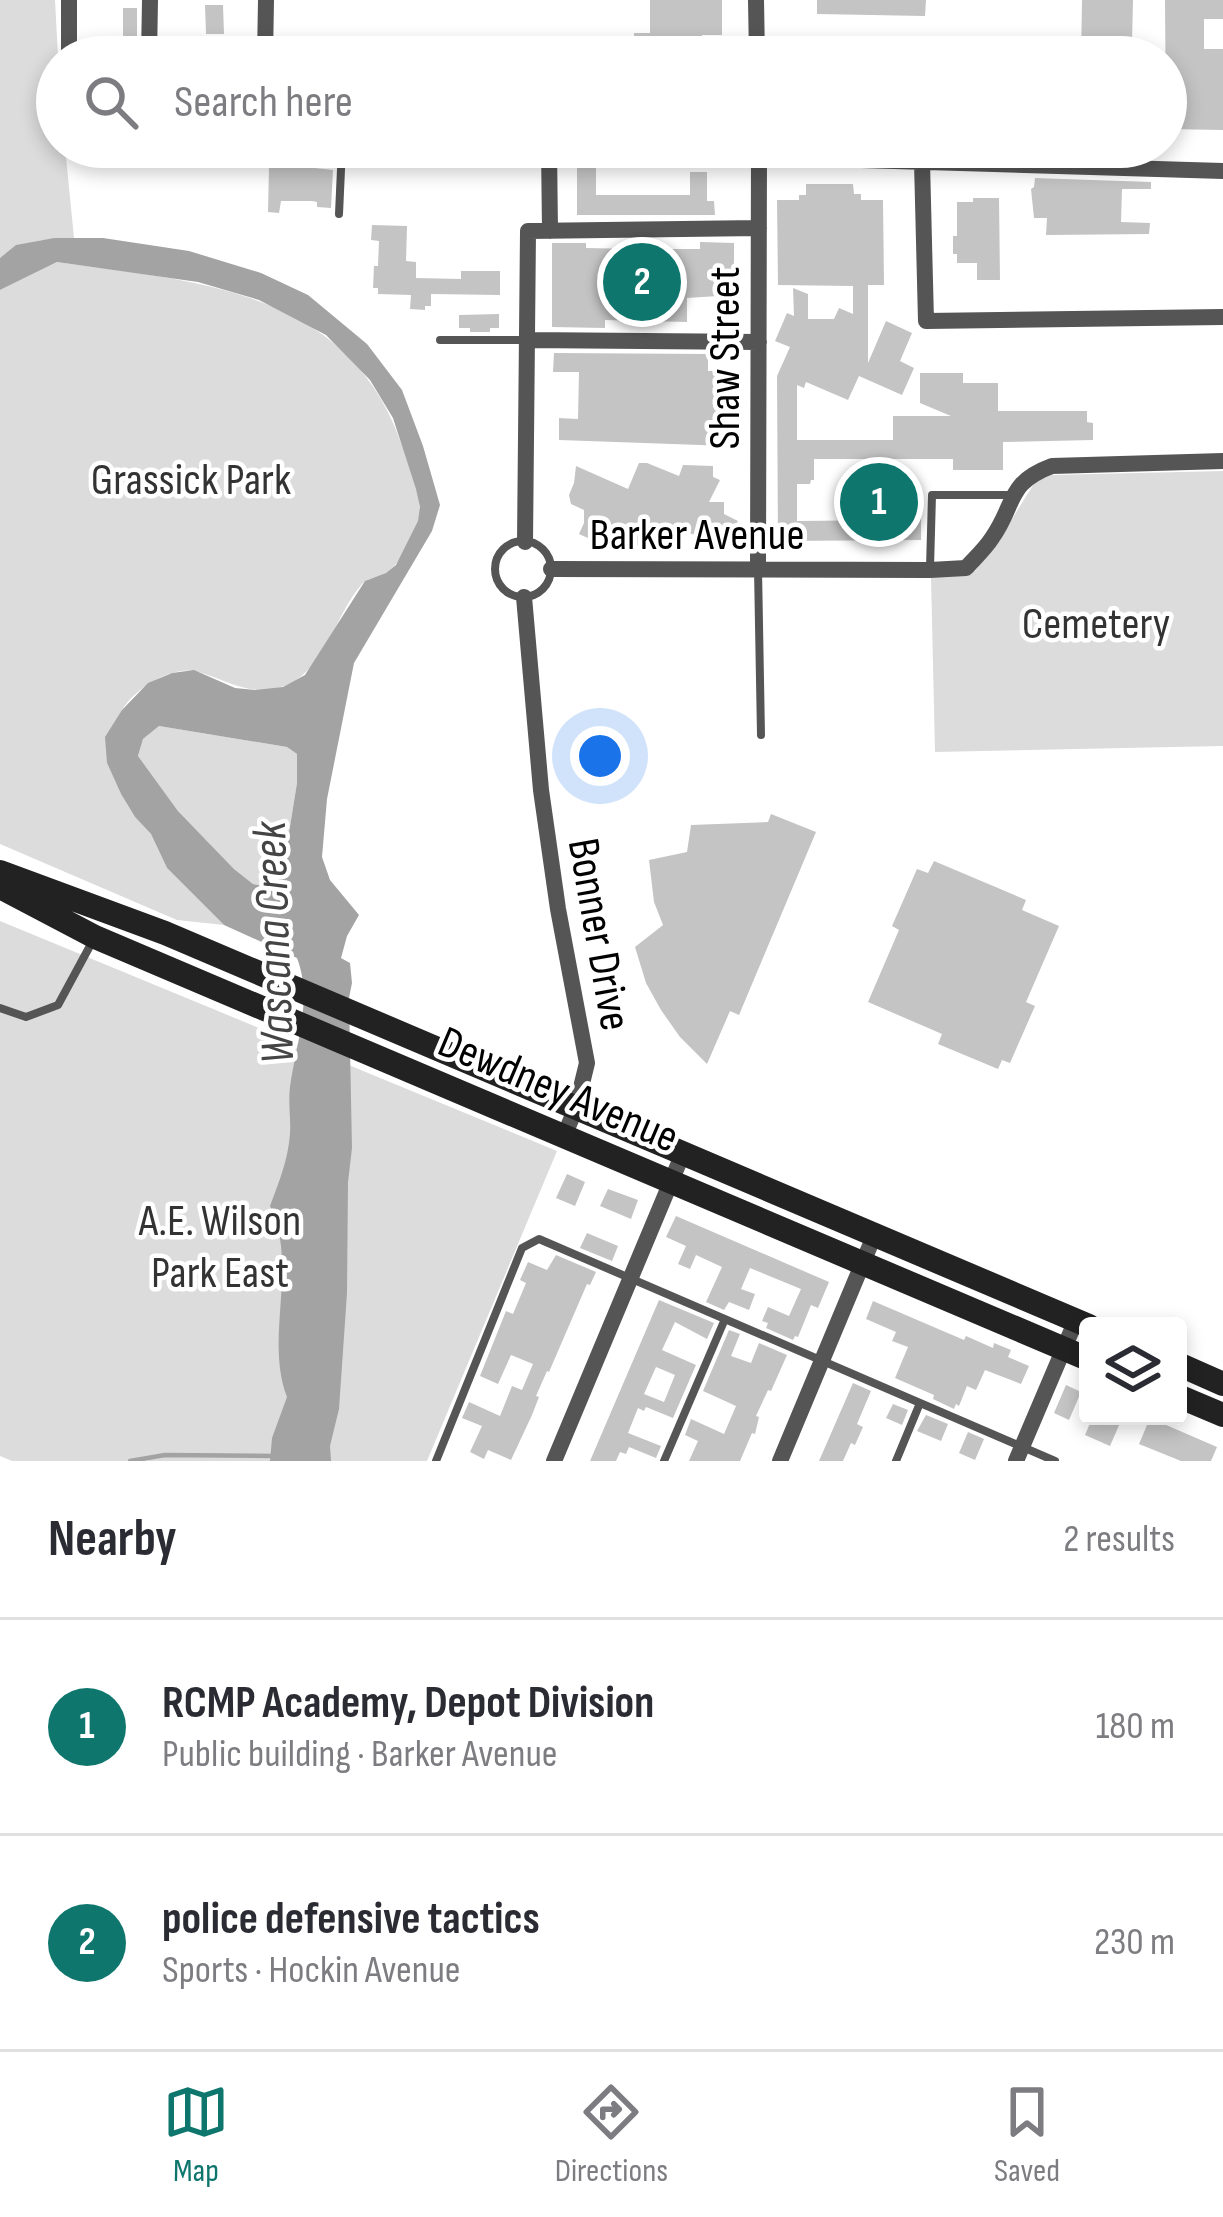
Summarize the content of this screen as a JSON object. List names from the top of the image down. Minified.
{"streets":{"main road":["Dewdney Avenue"],"street":["Shaw Street","Barker Avenue","Bonner Drive"]},"crossings":[["Shaw Street","Barker Avenue"],["Barker Avenue","Bonner Drive"],["Bonner Drive","Dewdney Avenue"]],"water":["Wascana Creek"],"parks":["Grassick Park","Cemetery","A.E. Wilson Park East"],"page":{"search":"Search here","pins":["2","1"],"heading":["Nearby","2 results"],"list":[{"mark":"1","name":"RCMP Academy, Depot Division","note":"Public building · Barker Avenue","value":"180 m"},{"mark":"2","name":"police defensive tactics","note":"Sports · Hockin Avenue","value":"230 m"}],"nav":["Map","Directions","Saved"]}}
